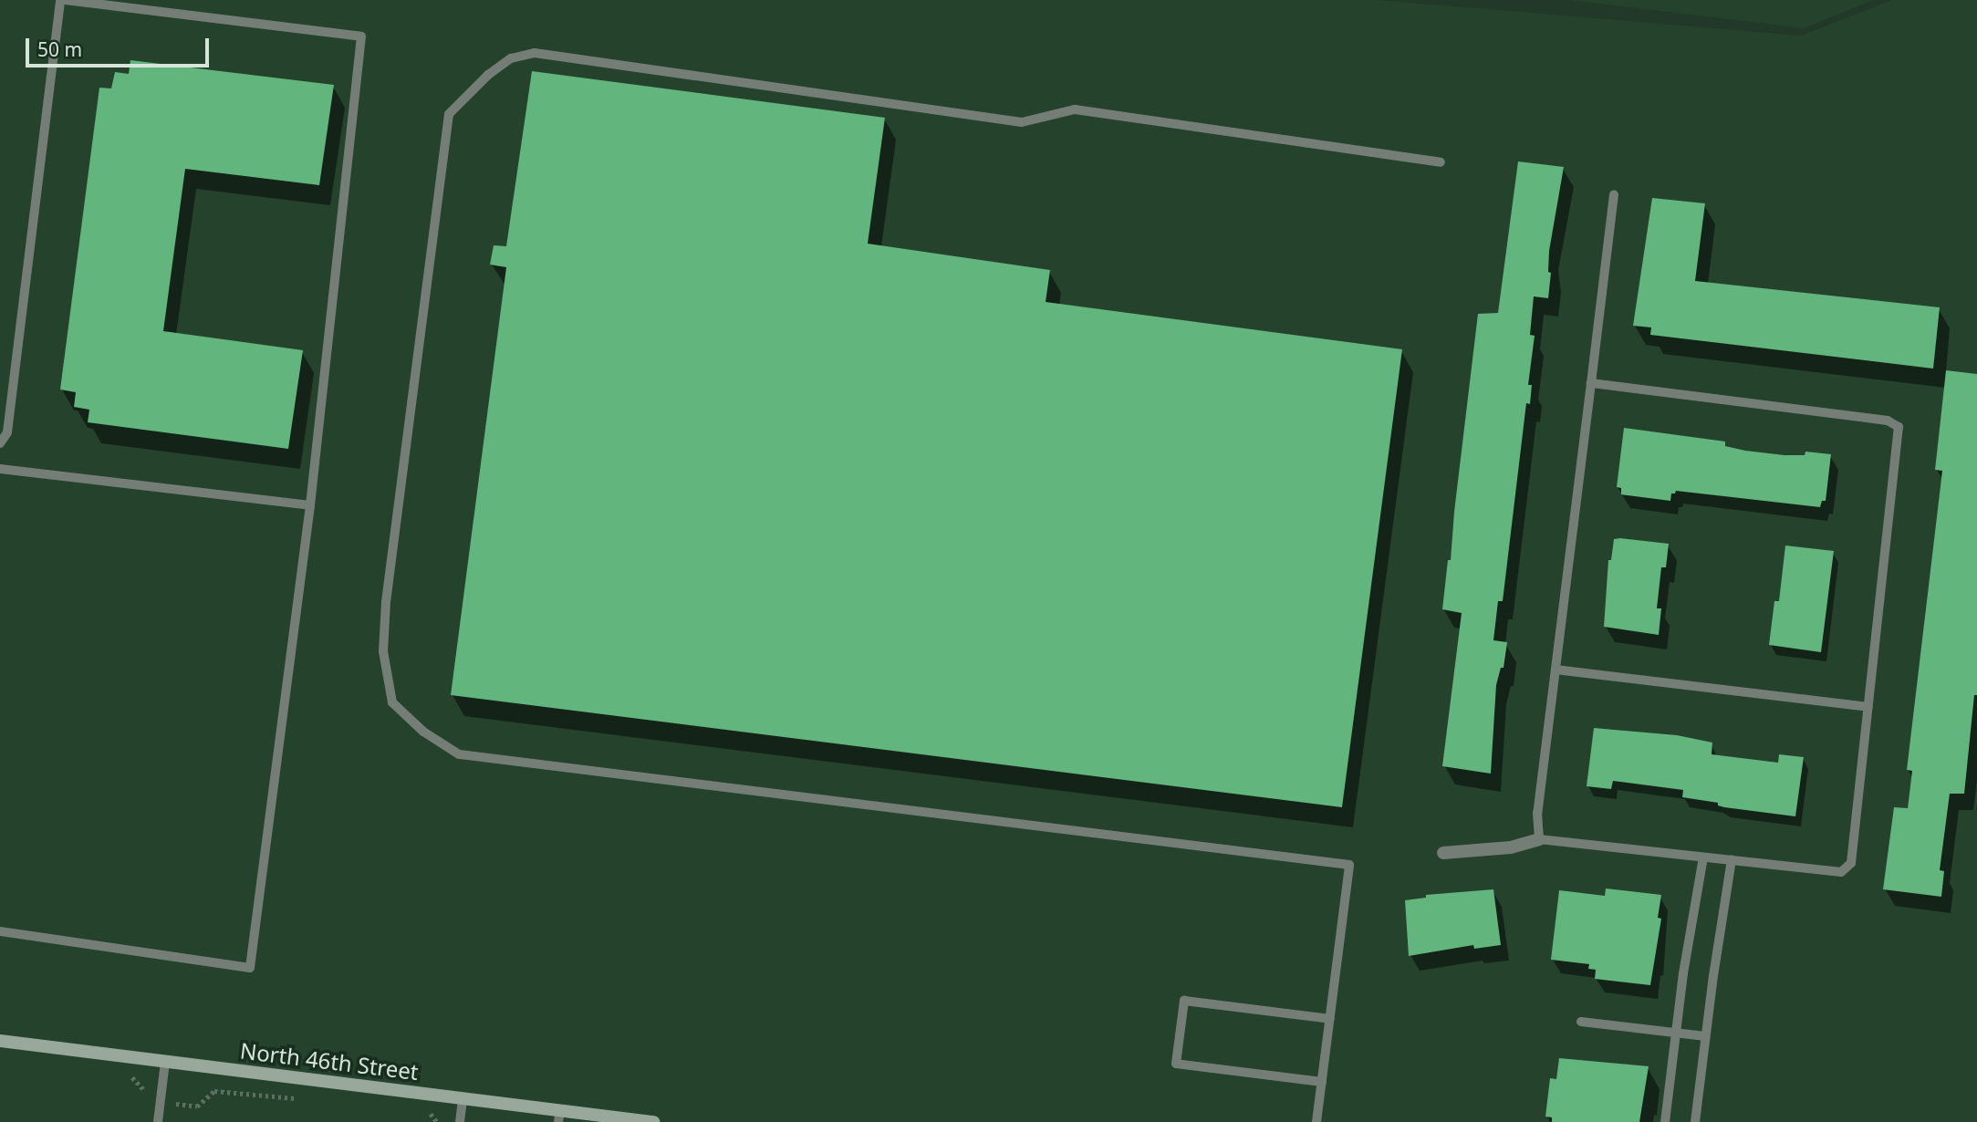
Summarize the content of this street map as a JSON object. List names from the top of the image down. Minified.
{"streets":{"street":["North 46th Street"]},"scale_bar":"50 m"}
